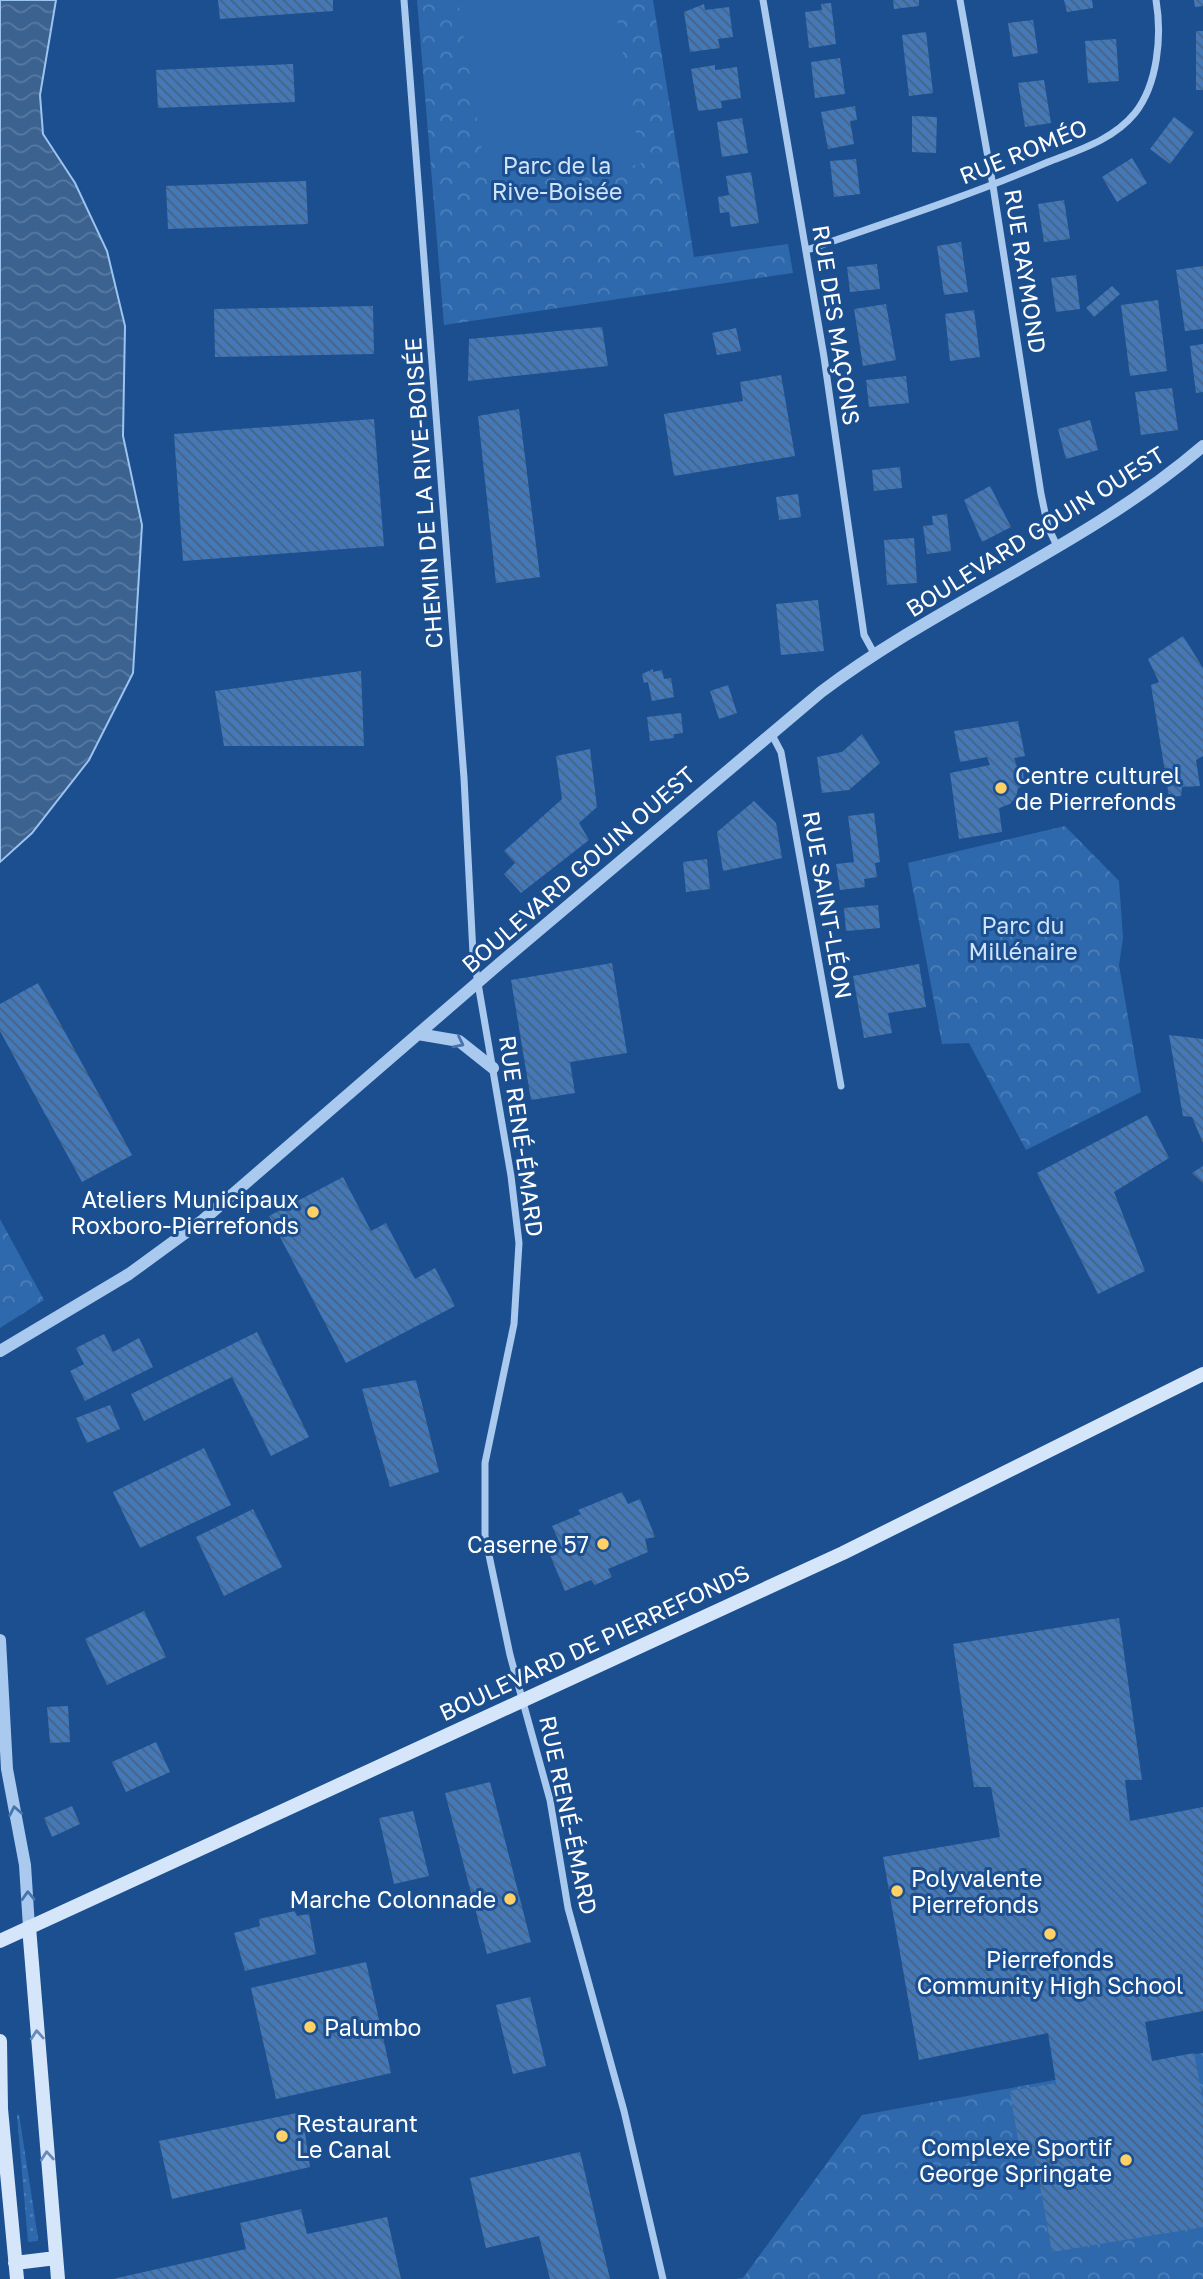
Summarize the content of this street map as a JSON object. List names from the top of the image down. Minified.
{"streets":{"main road":["BOULEVARD DE PIERREFONDS"],"street":["RUE ROMÉO","RUE RAYMOND","RUE DES MAÇONS","CHEMIN DE LA RIVE-BOISÉE","BOULEVARD GOUIN OUEST","RUE SAINT-LÉON","RUE RENÉ-ÉMARD"]},"crossings":[["RUE ROMÉO","RUE RAYMOND"],["RUE ROMÉO","RUE DES MAÇONS"],["RUE RAYMOND","BOULEVARD GOUIN OUEST"],["RUE DES MAÇONS","BOULEVARD GOUIN OUEST"],["CHEMIN DE LA RIVE-BOISÉE","BOULEVARD GOUIN OUEST"],["CHEMIN DE LA RIVE-BOISÉE","RUE RENÉ-ÉMARD"],["BOULEVARD GOUIN OUEST","RUE SAINT-LÉON"],["BOULEVARD GOUIN OUEST","RUE RENÉ-ÉMARD"],["RUE RENÉ-ÉMARD","BOULEVARD DE PIERREFONDS"]],"parks":["Parc de la Rive-Boisée","Parc du Millénaire"],"places":["Centre culturel de Pierrefonds","Ateliers Municipaux Roxboro-Pierrefonds","Caserne 57","Polyvalente Pierrefonds","Marche Colonnade","Pierrefonds Community High School","Palumbo","Restaurant Le Canal","Complexe Sportif George Springate"]}
